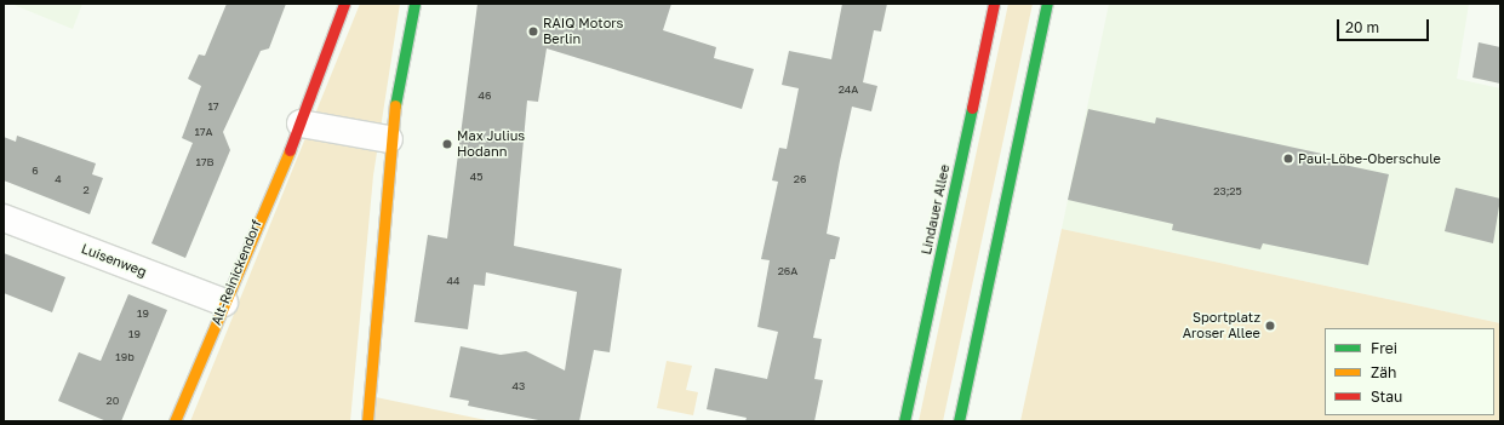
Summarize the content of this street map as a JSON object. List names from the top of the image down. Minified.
{"streets":{"street":["Lindauer Allee","Luisenweg","Alt-Reinickendorf"]},"crossings":[["Luisenweg","Alt-Reinickendorf"]],"places":["RAIQ Motors Berlin","Max Julius Hodann","Paul-Löbe-Oberschule","Sportplatz Aroser Allee"],"house_numbers":["24A","46","17","17A","17B","6","45","4","26","2","23;25","26A","44","19","19","19b","43","20"],"legend":["Frei","Zäh","Stau"],"scale_bar":"20 m"}
